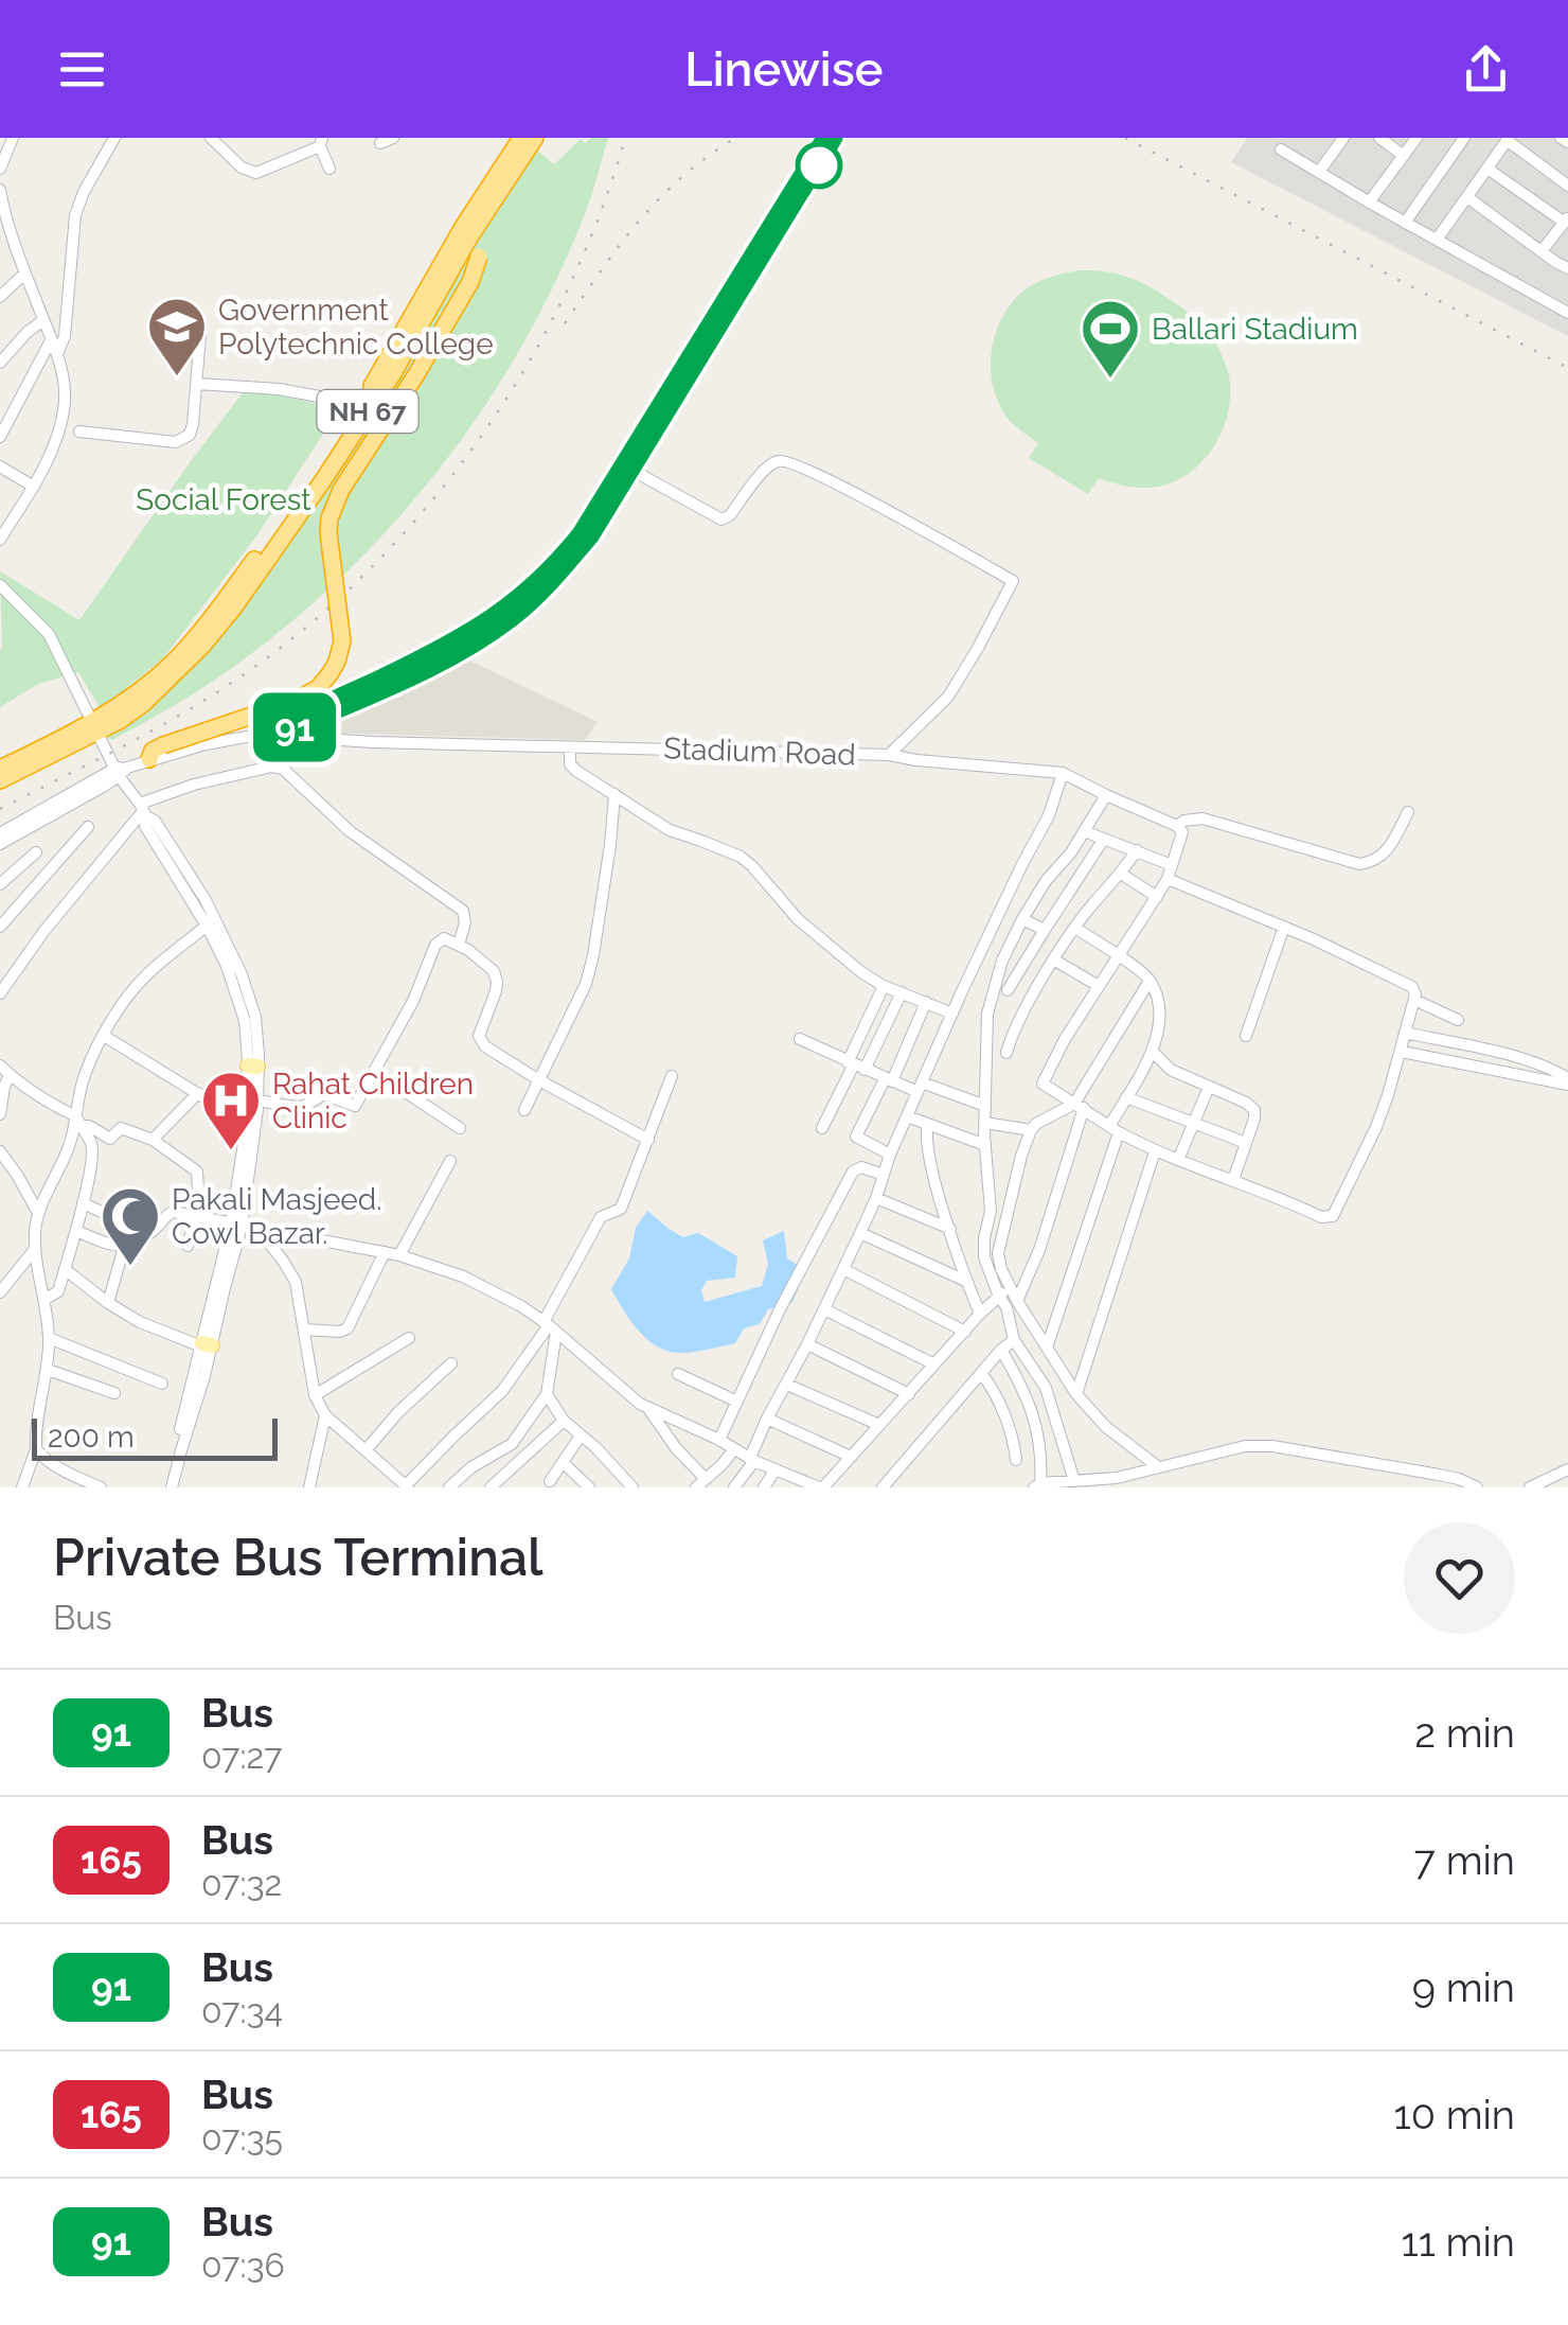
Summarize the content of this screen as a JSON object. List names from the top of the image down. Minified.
{"streets":{"highway":["NH 67"],"street":["Stadium Road"]},"parks":["Social Forest"],"places":{"school or university":["Government Polytechnic College"],"sports":["Ballari Stadium"],"hospital":["Rahat Children Clinic"],"mosque":["Pakali Masjeed. Cowl Bazar."]},"lines":["bus line 91"],"scale_bar":"200 m","page":{"header":"Linewise","on_map":"91","scale":"200 m","heading":["Private Bus Terminal","Bus"],"list":[{"mark":"91","name":"Bus","note":"07:27","value":"2 min"},{"mark":"165","name":"Bus","note":"07:32","value":"7 min"},{"mark":"91","name":"Bus","note":"07:34","value":"9 min"},{"mark":"165","name":"Bus","note":"07:35","value":"10 min"},{"mark":"91","name":"Bus","note":"07:36","value":"11 min"}]}}
